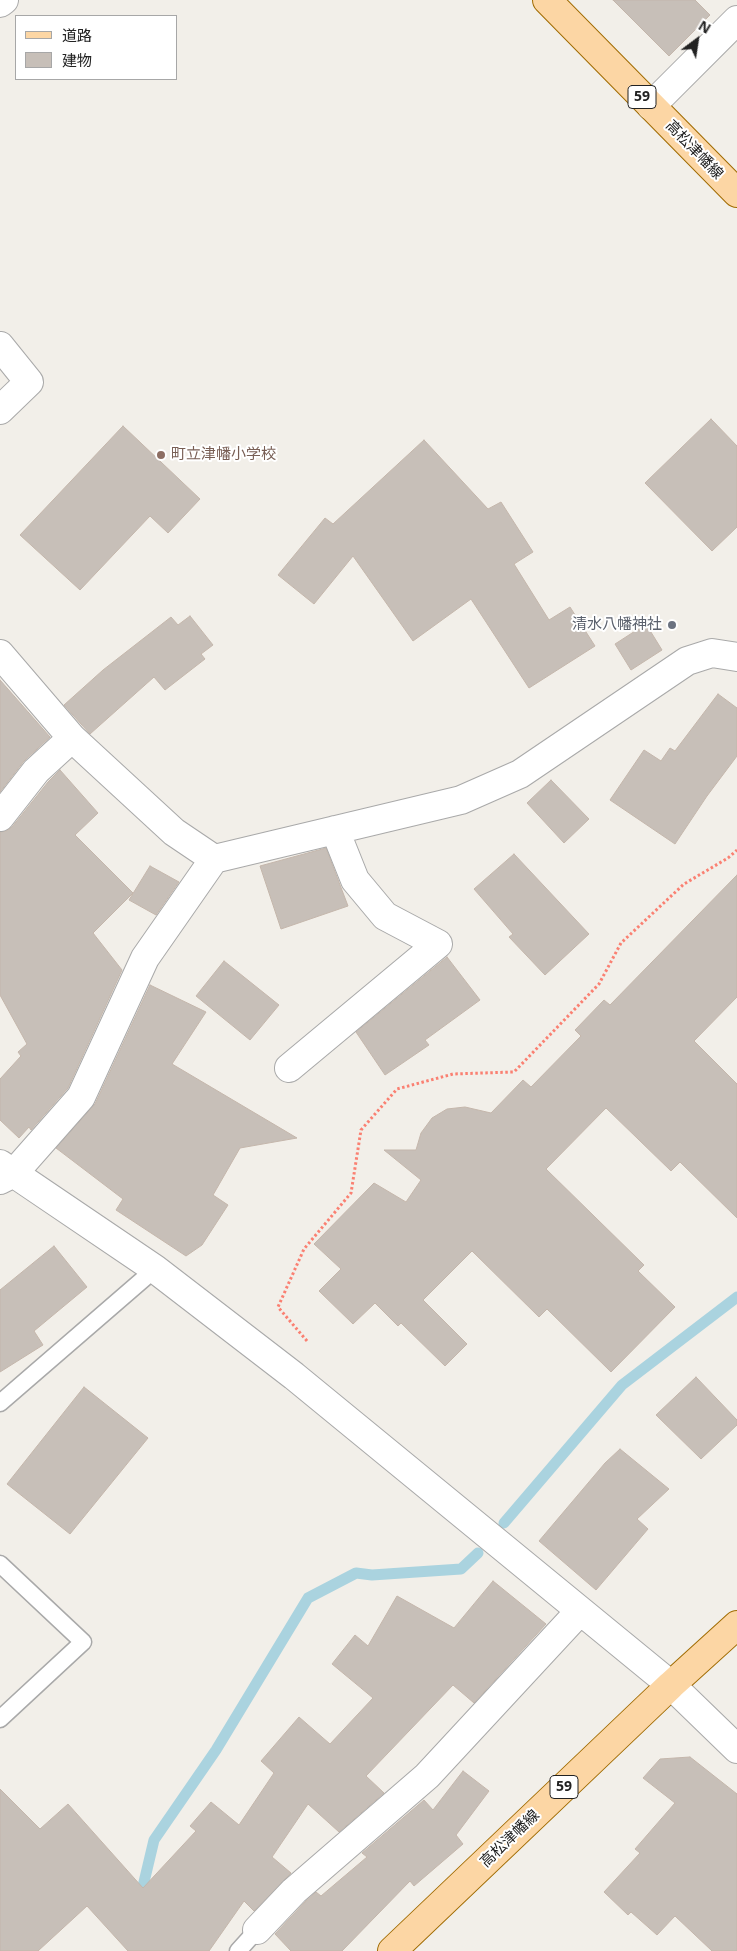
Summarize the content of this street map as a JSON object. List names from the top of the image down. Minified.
{"streets":{"main road":["59","高松津幡線"]},"places":["町立津幡小学校","清水八幡神社"],"legend":["道路","建物"],"north":"top right"}
